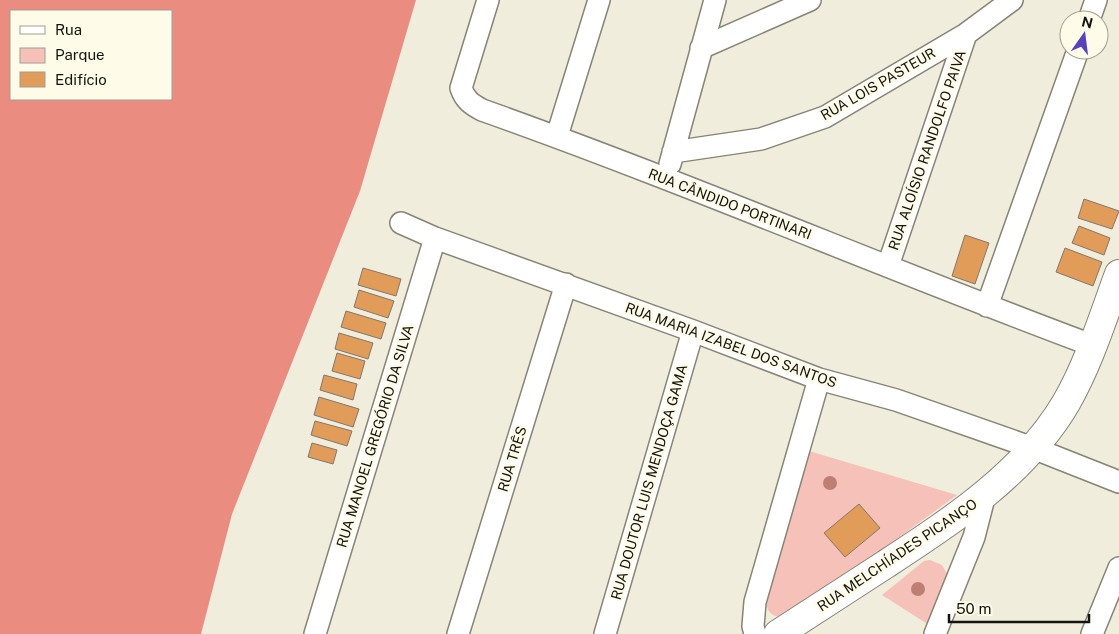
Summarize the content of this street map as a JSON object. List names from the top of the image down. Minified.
{"streets":{"street":["RUA LOIS PASTEUR","RUA ALOÍSIO RANDOLFO PAIVA","RUA CÂNDIDO PORTINARI","RUA MARIA IZABEL DOS SANTOS","RUA MANOEL GREGÓRIO DA SILVA","RUA TRÊS","RUA DOUTOR LUIS MENDOÇA GAMA","RUA MELCHÍADES PICANÇO"]},"crossings":[["RUA LOIS PASTEUR","RUA ALOÍSIO RANDOLFO PAIVA"],["RUA ALOÍSIO RANDOLFO PAIVA","RUA CÂNDIDO PORTINARI"],["RUA CÂNDIDO PORTINARI","RUA MELCHÍADES PICANÇO"],["RUA MARIA IZABEL DOS SANTOS","RUA MANOEL GREGÓRIO DA SILVA"],["RUA MARIA IZABEL DOS SANTOS","RUA TRÊS"],["RUA MARIA IZABEL DOS SANTOS","RUA DOUTOR LUIS MENDOÇA GAMA"],["RUA MARIA IZABEL DOS SANTOS","RUA MELCHÍADES PICANÇO"]],"legend":["Rua","Parque","Edifício"],"scale_bar":"50 m","north":"top"}
